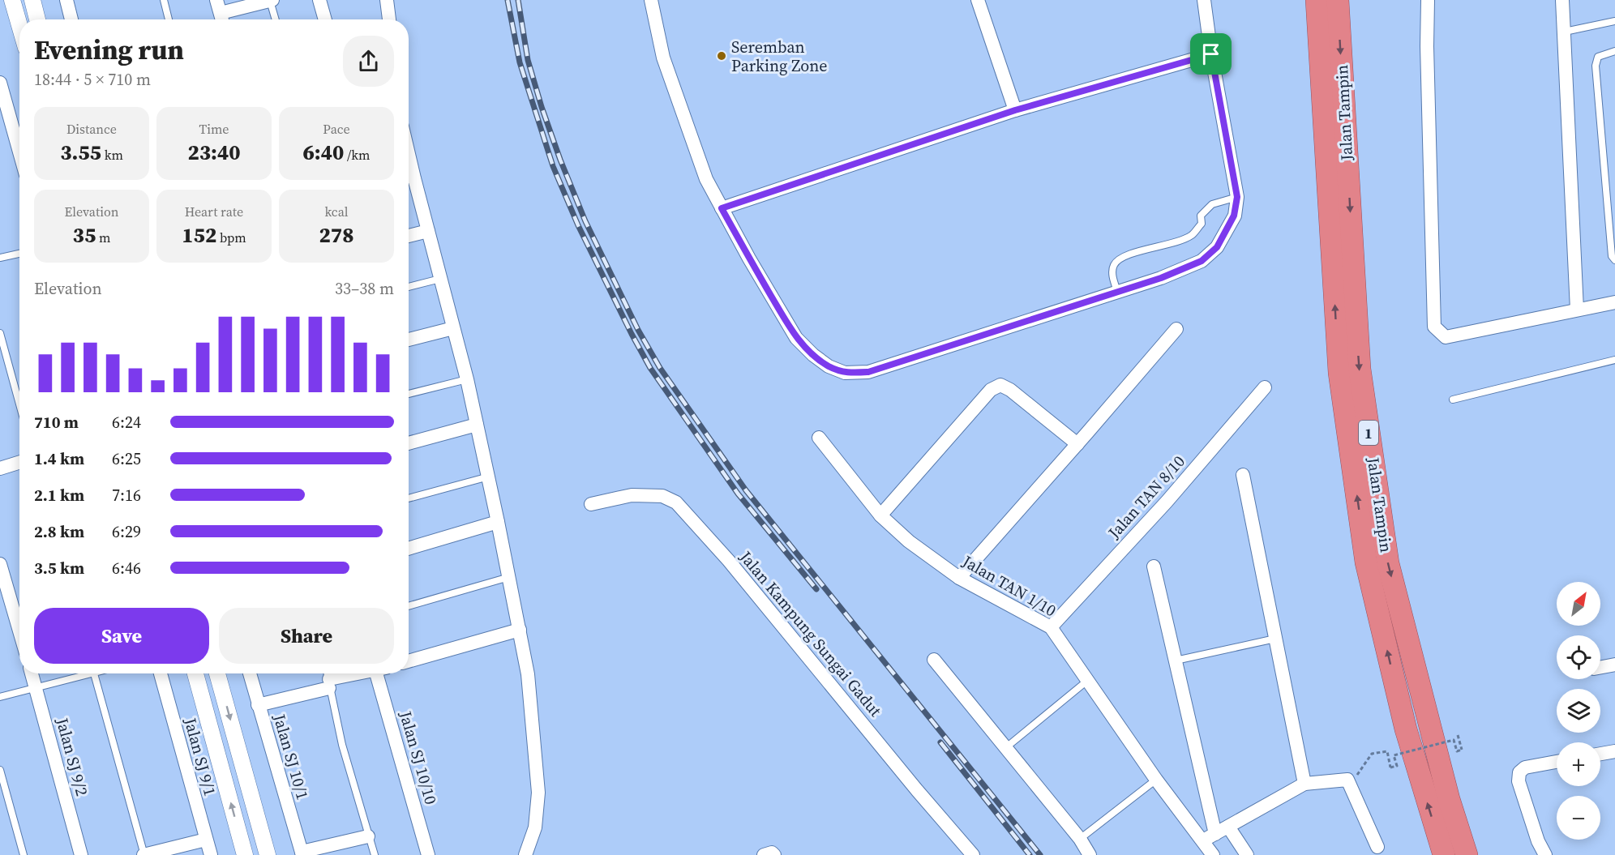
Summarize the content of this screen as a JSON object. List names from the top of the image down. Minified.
{"streets":{"highway":["Jalan Tampin","1"],"street":["Jalan TAN 8/10","Jalan TAN 1/10","Jalan Kampung Sungai Gadut","Jalan SJ 9/2","Jalan SJ 9/1","Jalan SJ 10/1","Jalan SJ 10/10"]},"crossings":[["Jalan TAN 8/10","Jalan TAN 1/10"]],"places":["Seremban Parking Zone"],"north":"top right","page":{"heading":["Evening run","18:44 · 5 × 710 m"],"stats":[["Distance","3.55 km"],["Time","23:40"],["Pace","6:40 /km"],["Elevation","35 m"],["Heart rate","152 bpm"],["kcal","278"]],"chart":["Elevation","33–38 m"],"list":[{"name":"710 m","note":"6:24"},{"name":"1.4 km","note":"6:25"},{"name":"2.1 km","note":"7:16"},{"name":"2.8 km","note":"6:29"},{"name":"3.5 km","note":"6:46"}],"map_buttons":["+","−"],"buttons":["Save","Share"]}}
